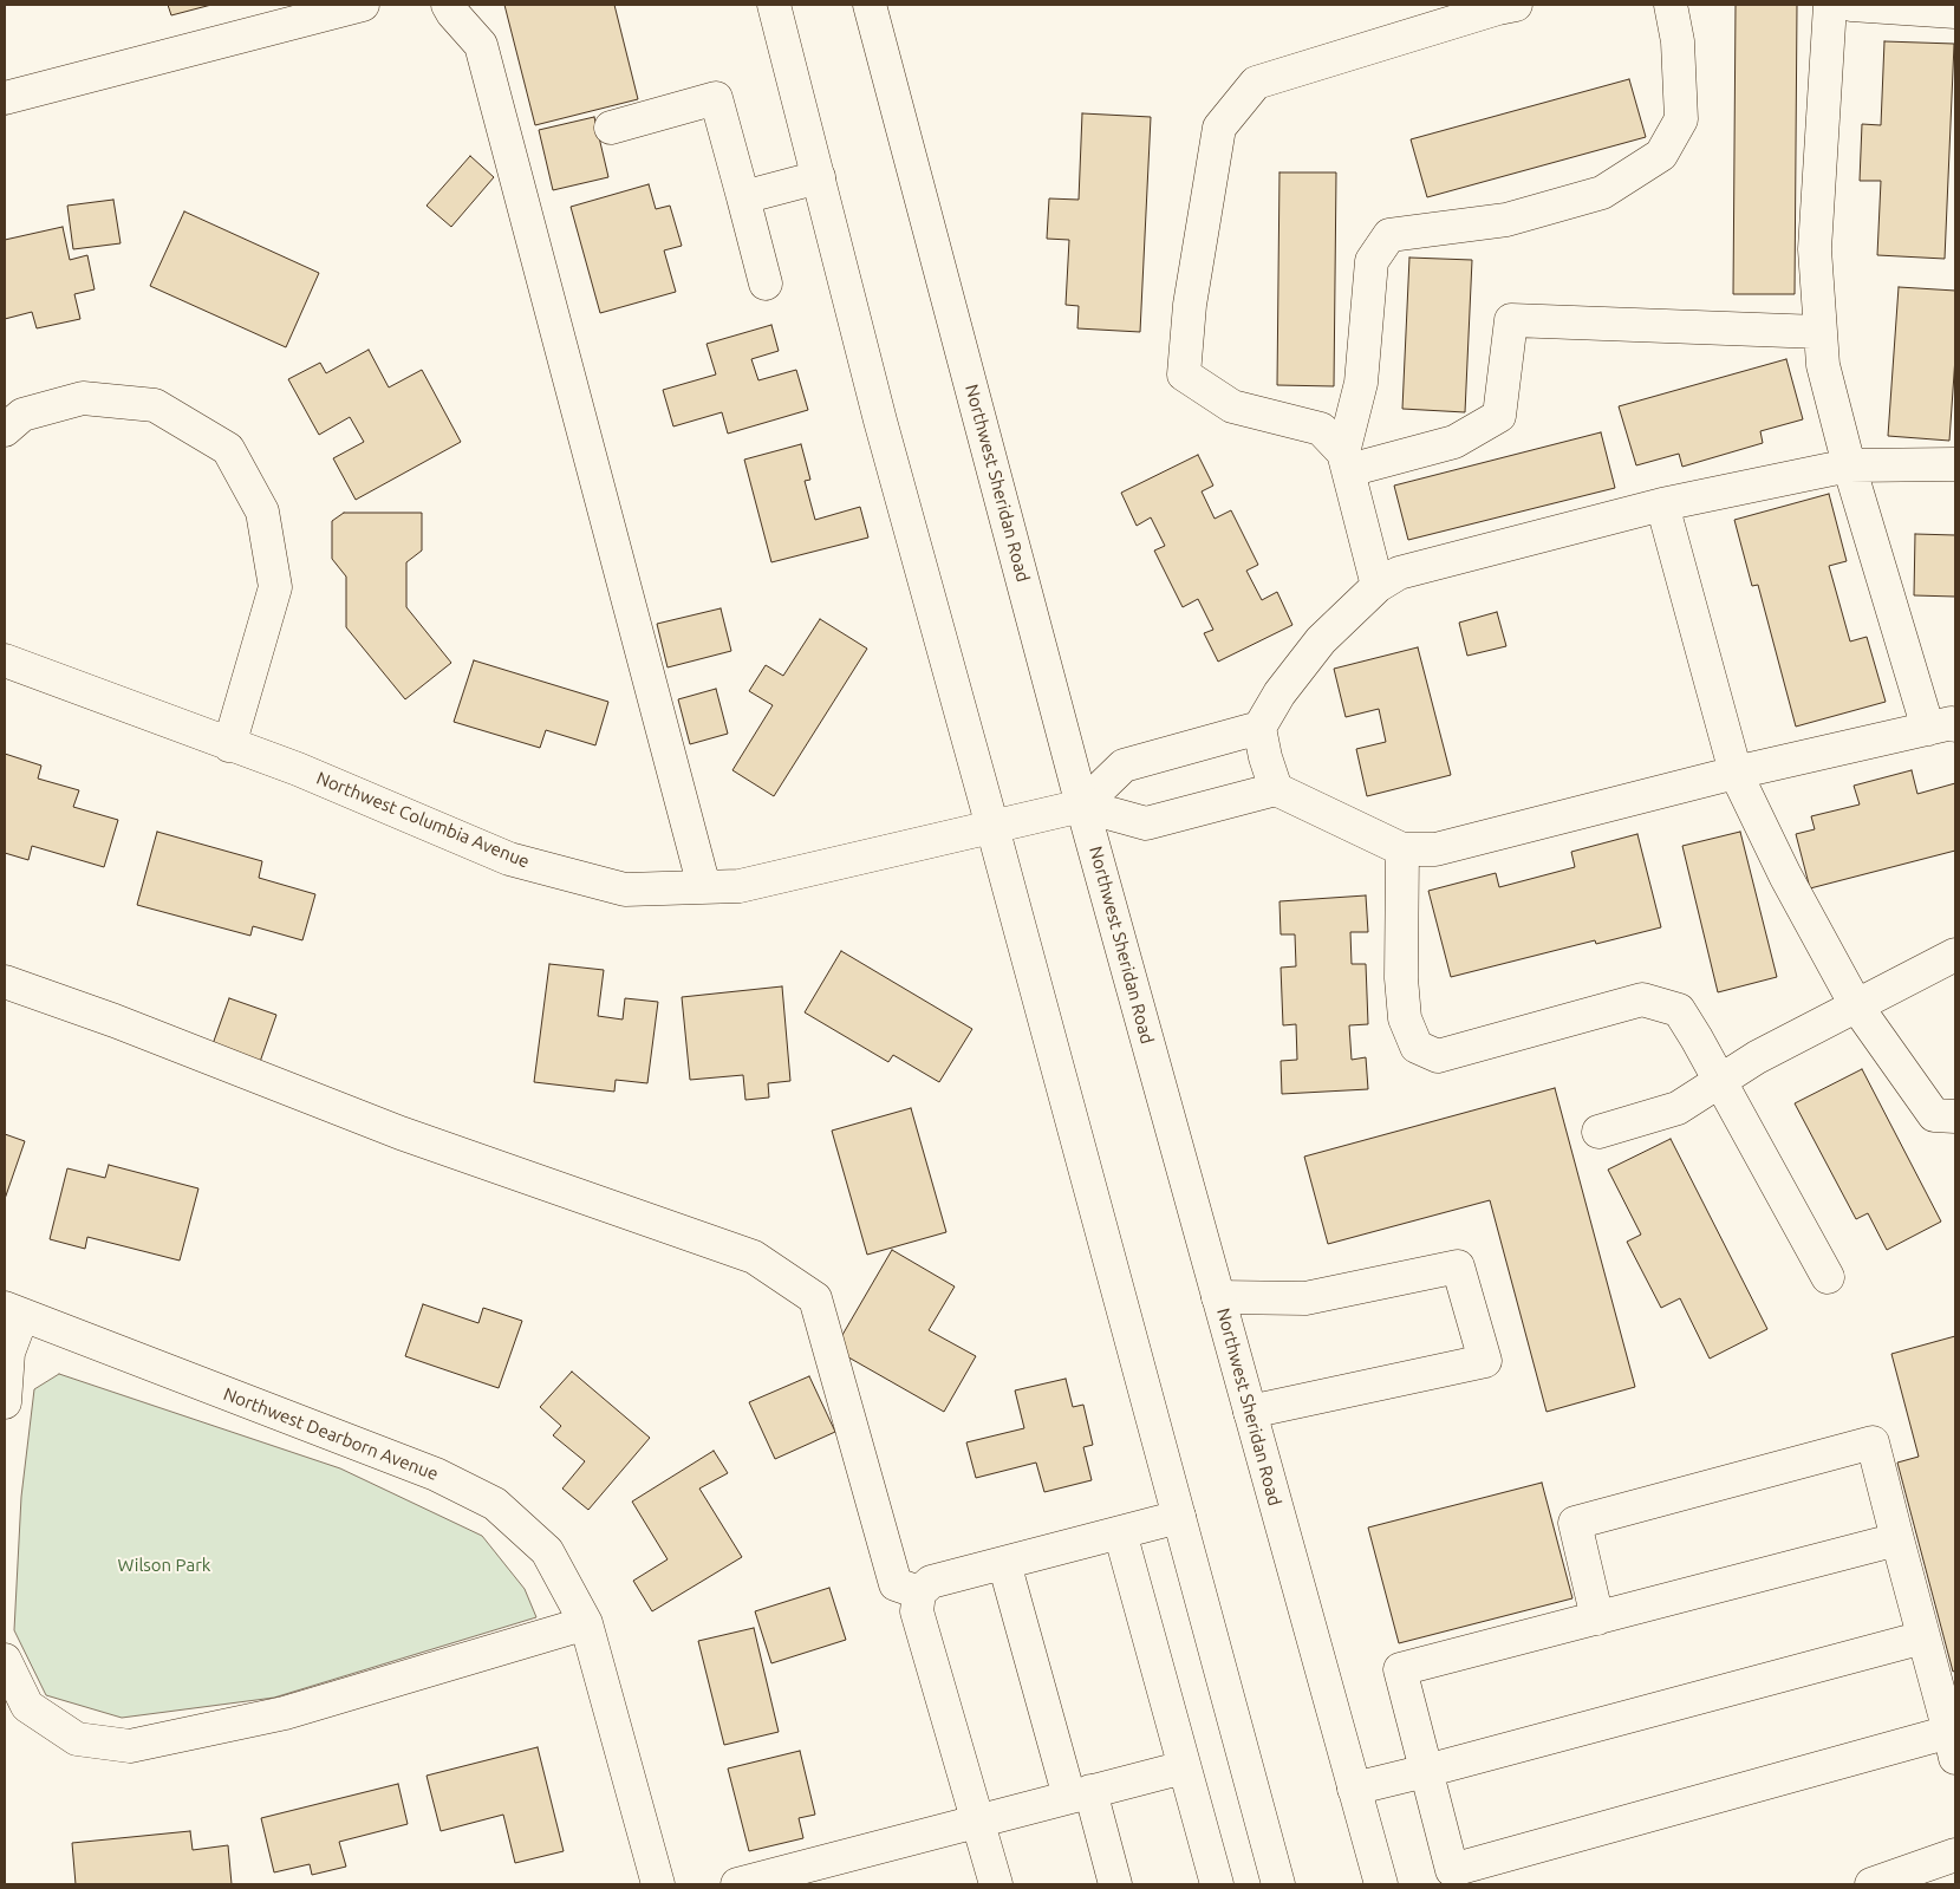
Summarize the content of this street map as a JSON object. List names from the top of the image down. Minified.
{"streets":{"main road":["Northwest Sheridan Road","Northwest Columbia Avenue","Northwest Dearborn Avenue"]},"crossings":[["Northwest Sheridan Road","Northwest Columbia Avenue"]],"parks":["Wilson Park"]}
